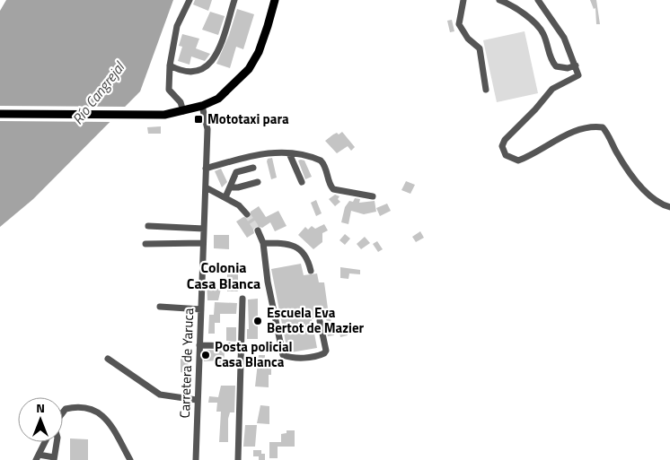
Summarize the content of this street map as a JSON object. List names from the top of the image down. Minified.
{"streets":{"street":["Carretera de Yaruca"]},"districts":["Colonia Casa Blanca"],"water":["Río Cangrejal"],"places":{"transit":["Mototaxi para"],"other":["Escuela Eva Bertot de Mazier","Posta policial Casa Blanca"]},"north":"top"}
